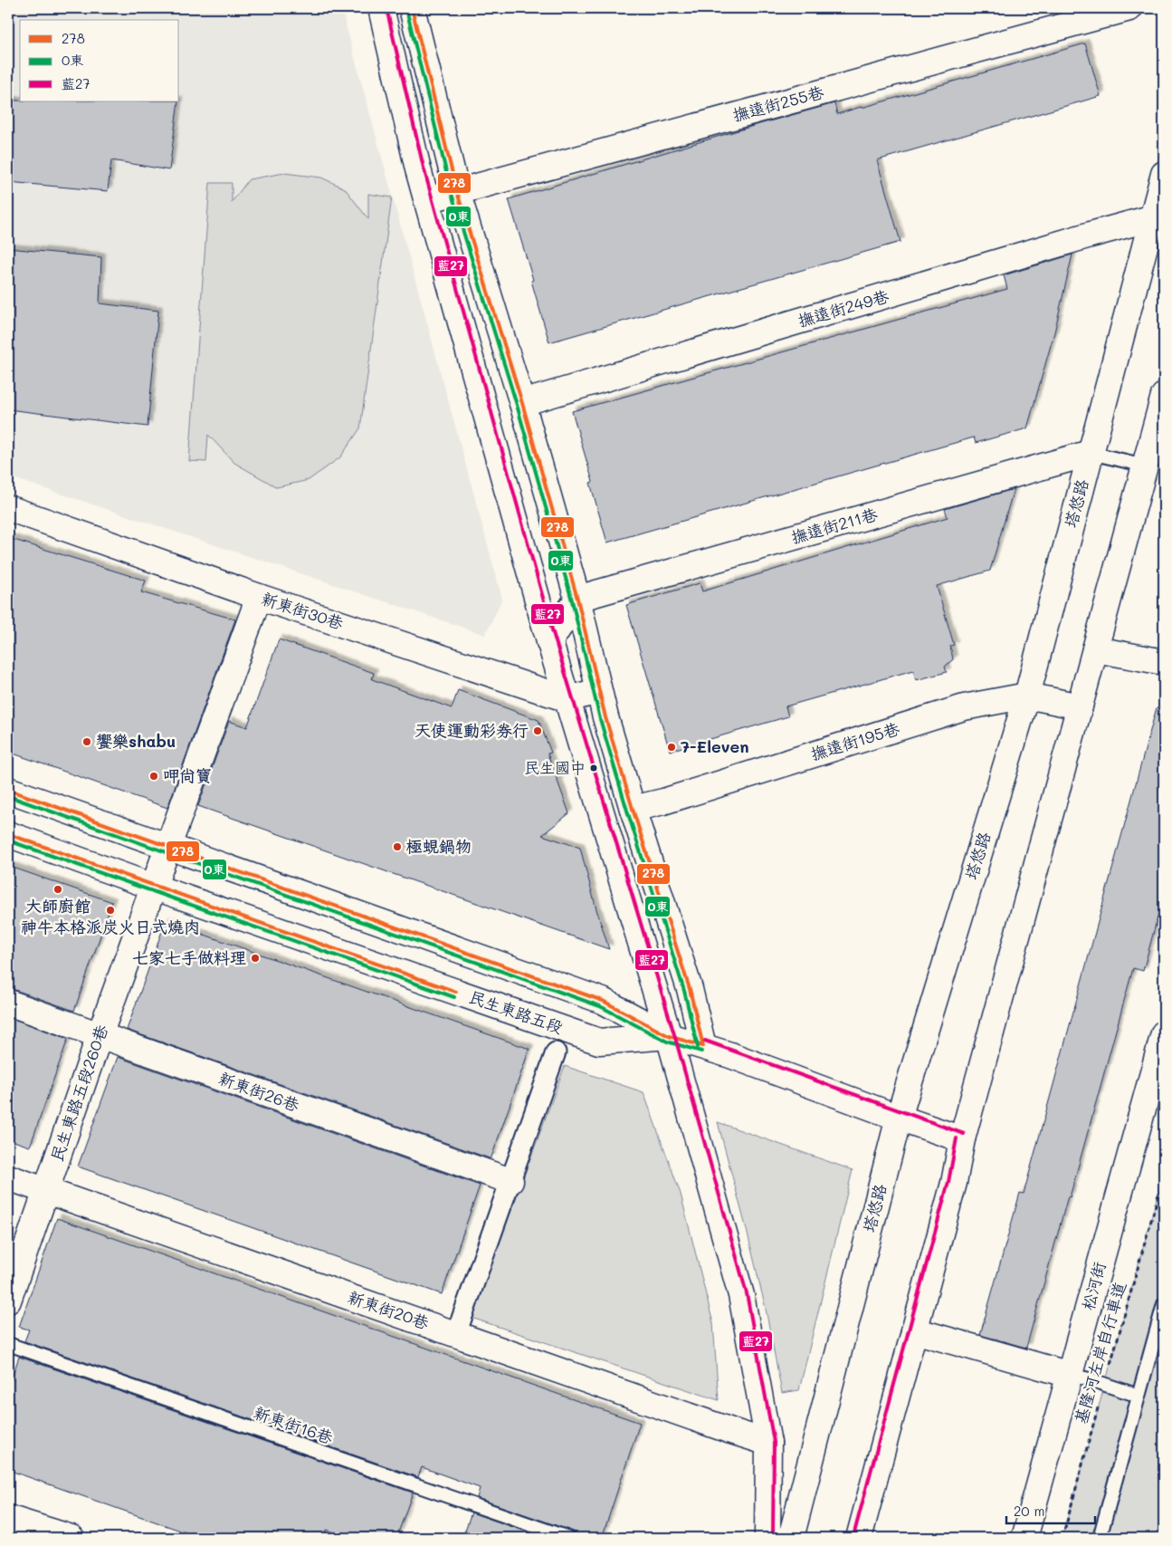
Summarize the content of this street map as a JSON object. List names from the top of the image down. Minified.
{"streets":{"street":["撫遠街255巷","撫遠街249巷","塔悠路","撫遠街211巷","新東街30巷","撫遠街195巷","民生東路五段","新東街26巷","民生東路五段260巷","松河街","新東街20巷"],"lane":["新東街16巷"],"path":["基隆河左岸自行車道"]},"crossings":[["撫遠街249巷","塔悠路"],["塔悠路","撫遠街211巷"],["塔悠路","撫遠街195巷"],["塔悠路","民生東路五段"],["新東街30巷","民生東路五段260巷"],["民生東路五段","民生東路五段260巷"],["新東街26巷","民生東路五段260巷"],["民生東路五段260巷","新東街20巷"]],"places":["天使運動彩券行","饗樂shabu","7-Eleven","民生國中","呷尚寶","極蜆鍋物","大師廚館","神牛本格派炭火日式燒肉","七家七手做料理"],"lines":["transit line 278","transit line 藍27","transit line 0東"],"legend":["278","0東","藍27"],"scale_bar":"20 m"}
